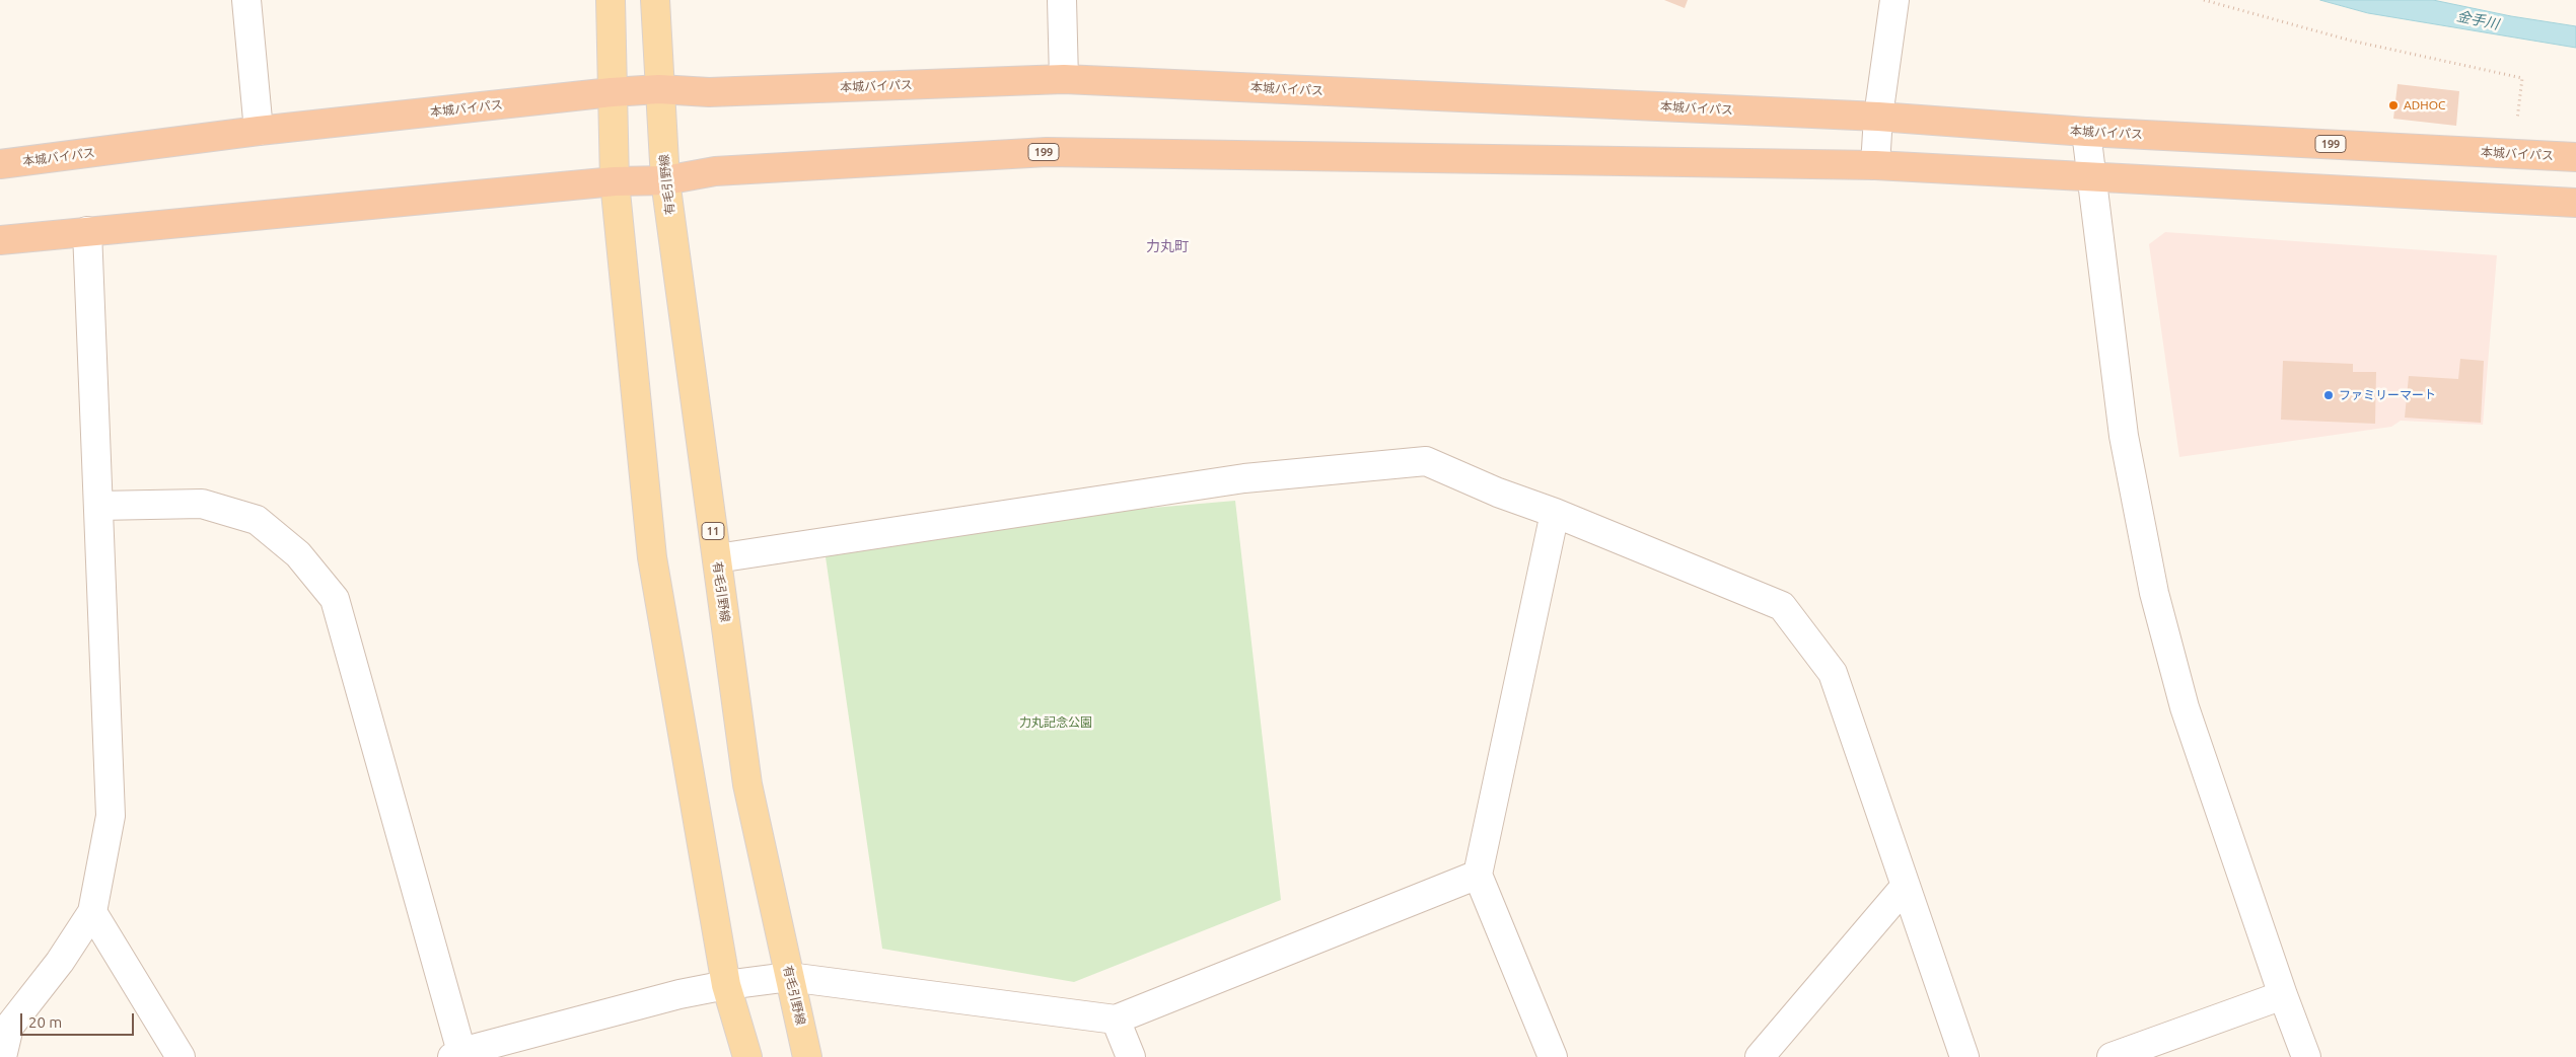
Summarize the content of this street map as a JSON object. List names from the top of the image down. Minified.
{"streets":{"highway":["本城バイパス","199"],"main road":["有毛引野線","11"]},"crossings":[["本城バイパス","有毛引野線"],["199","有毛引野線"]],"districts":["力丸町"],"water":["金手川"],"parks":["力丸記念公園"],"places":["ADHOC","ファミリーマート"],"scale_bar":"20 m"}
